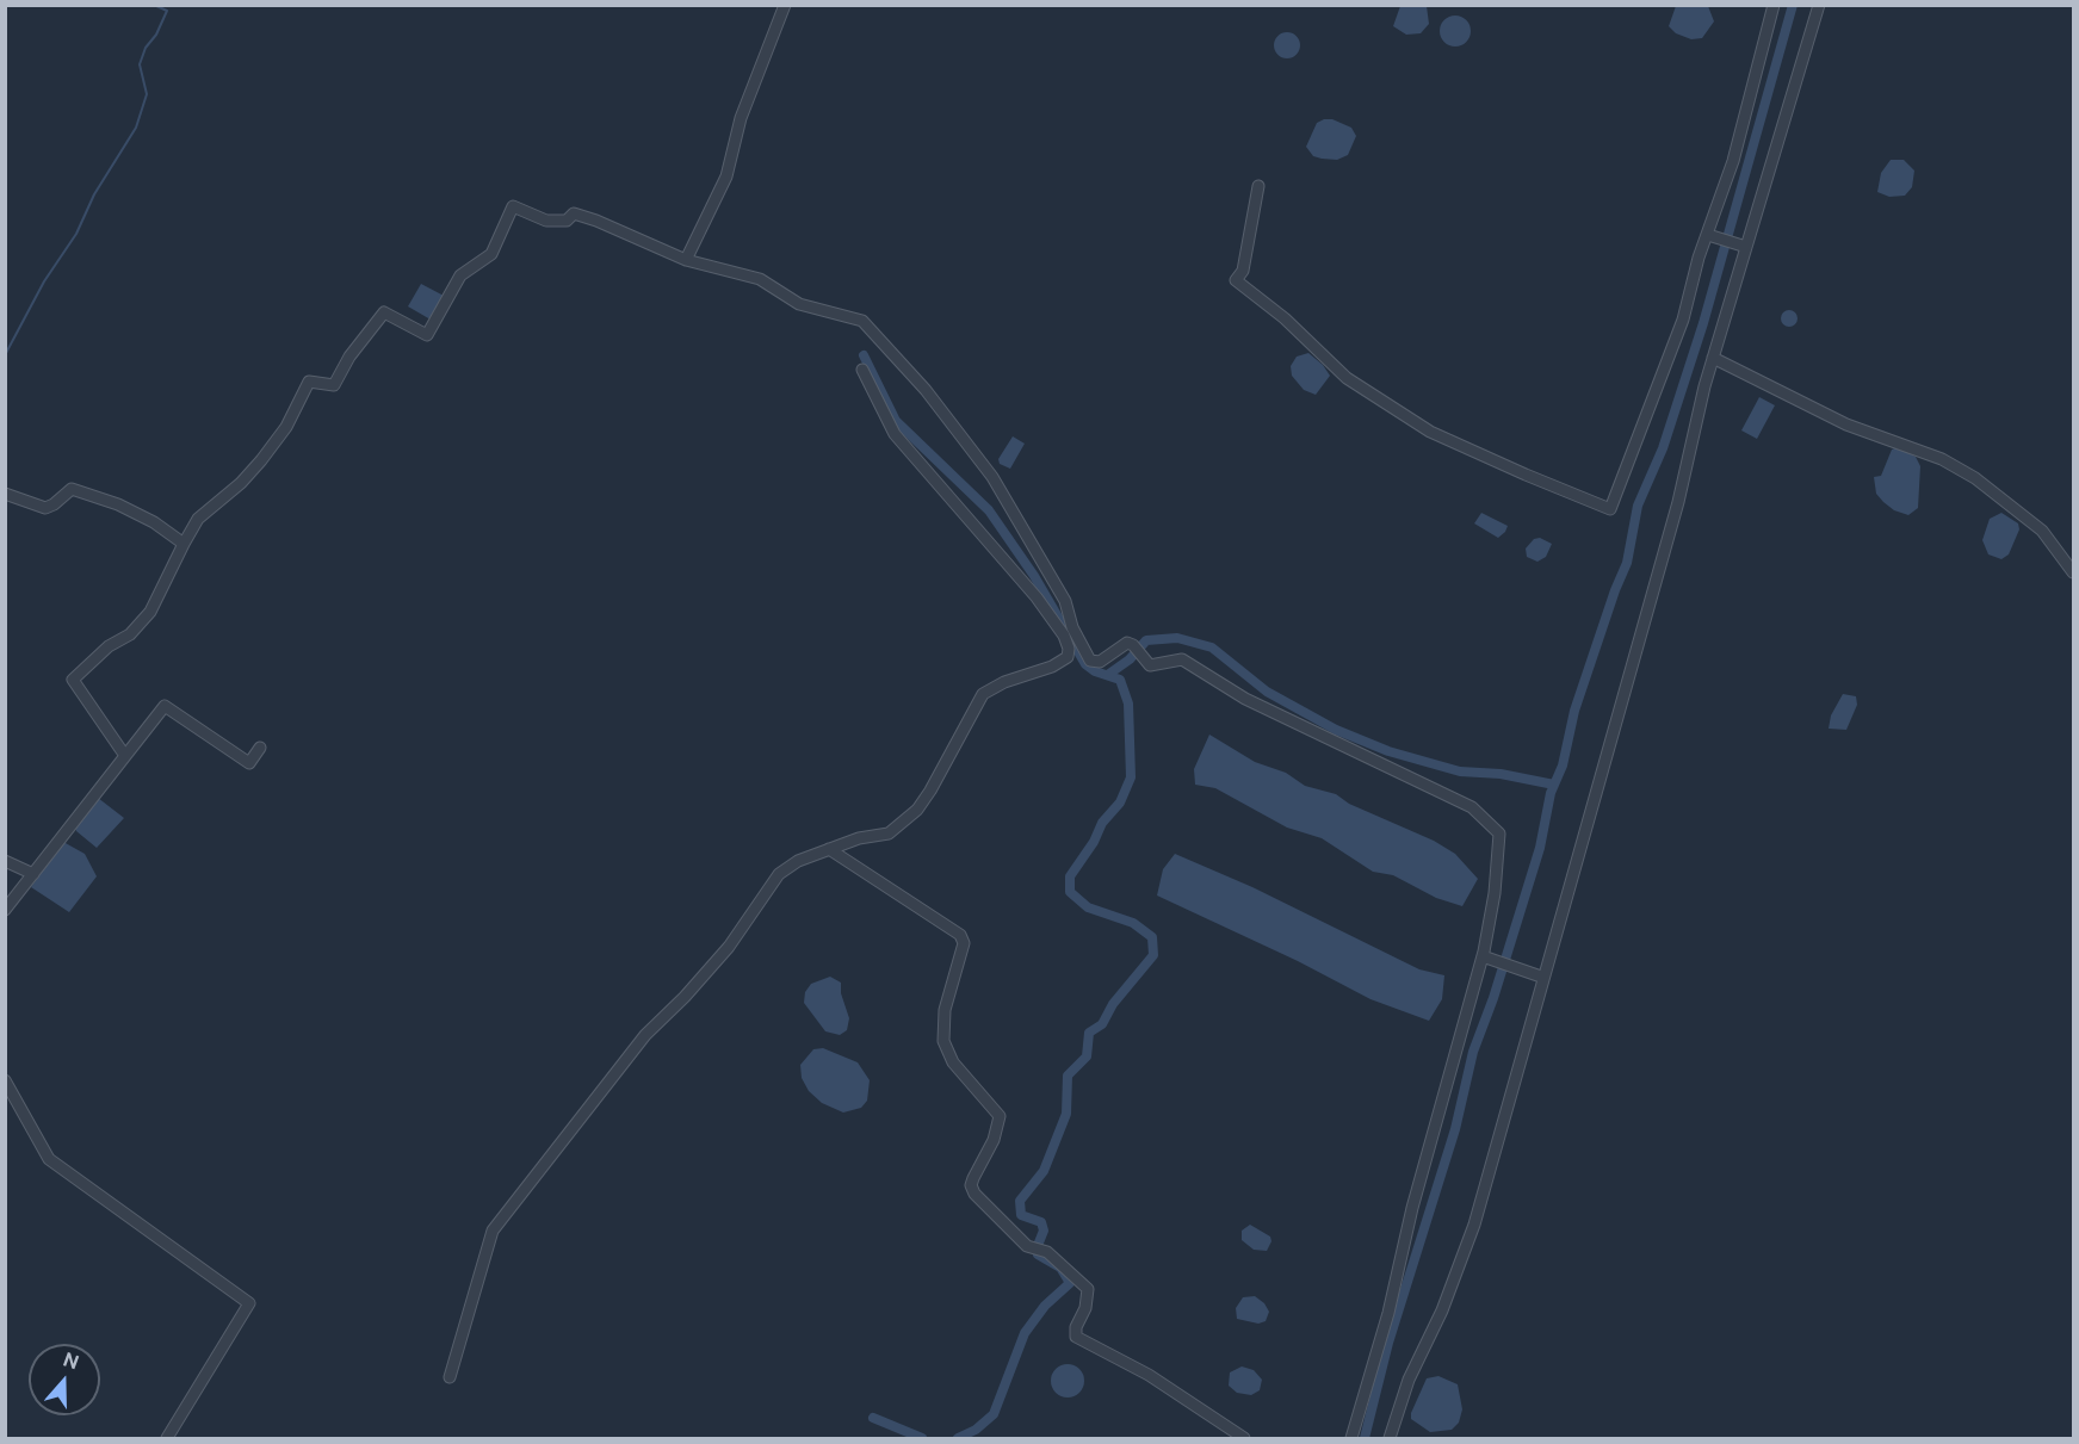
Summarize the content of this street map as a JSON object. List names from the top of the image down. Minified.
{"north":"top"}
